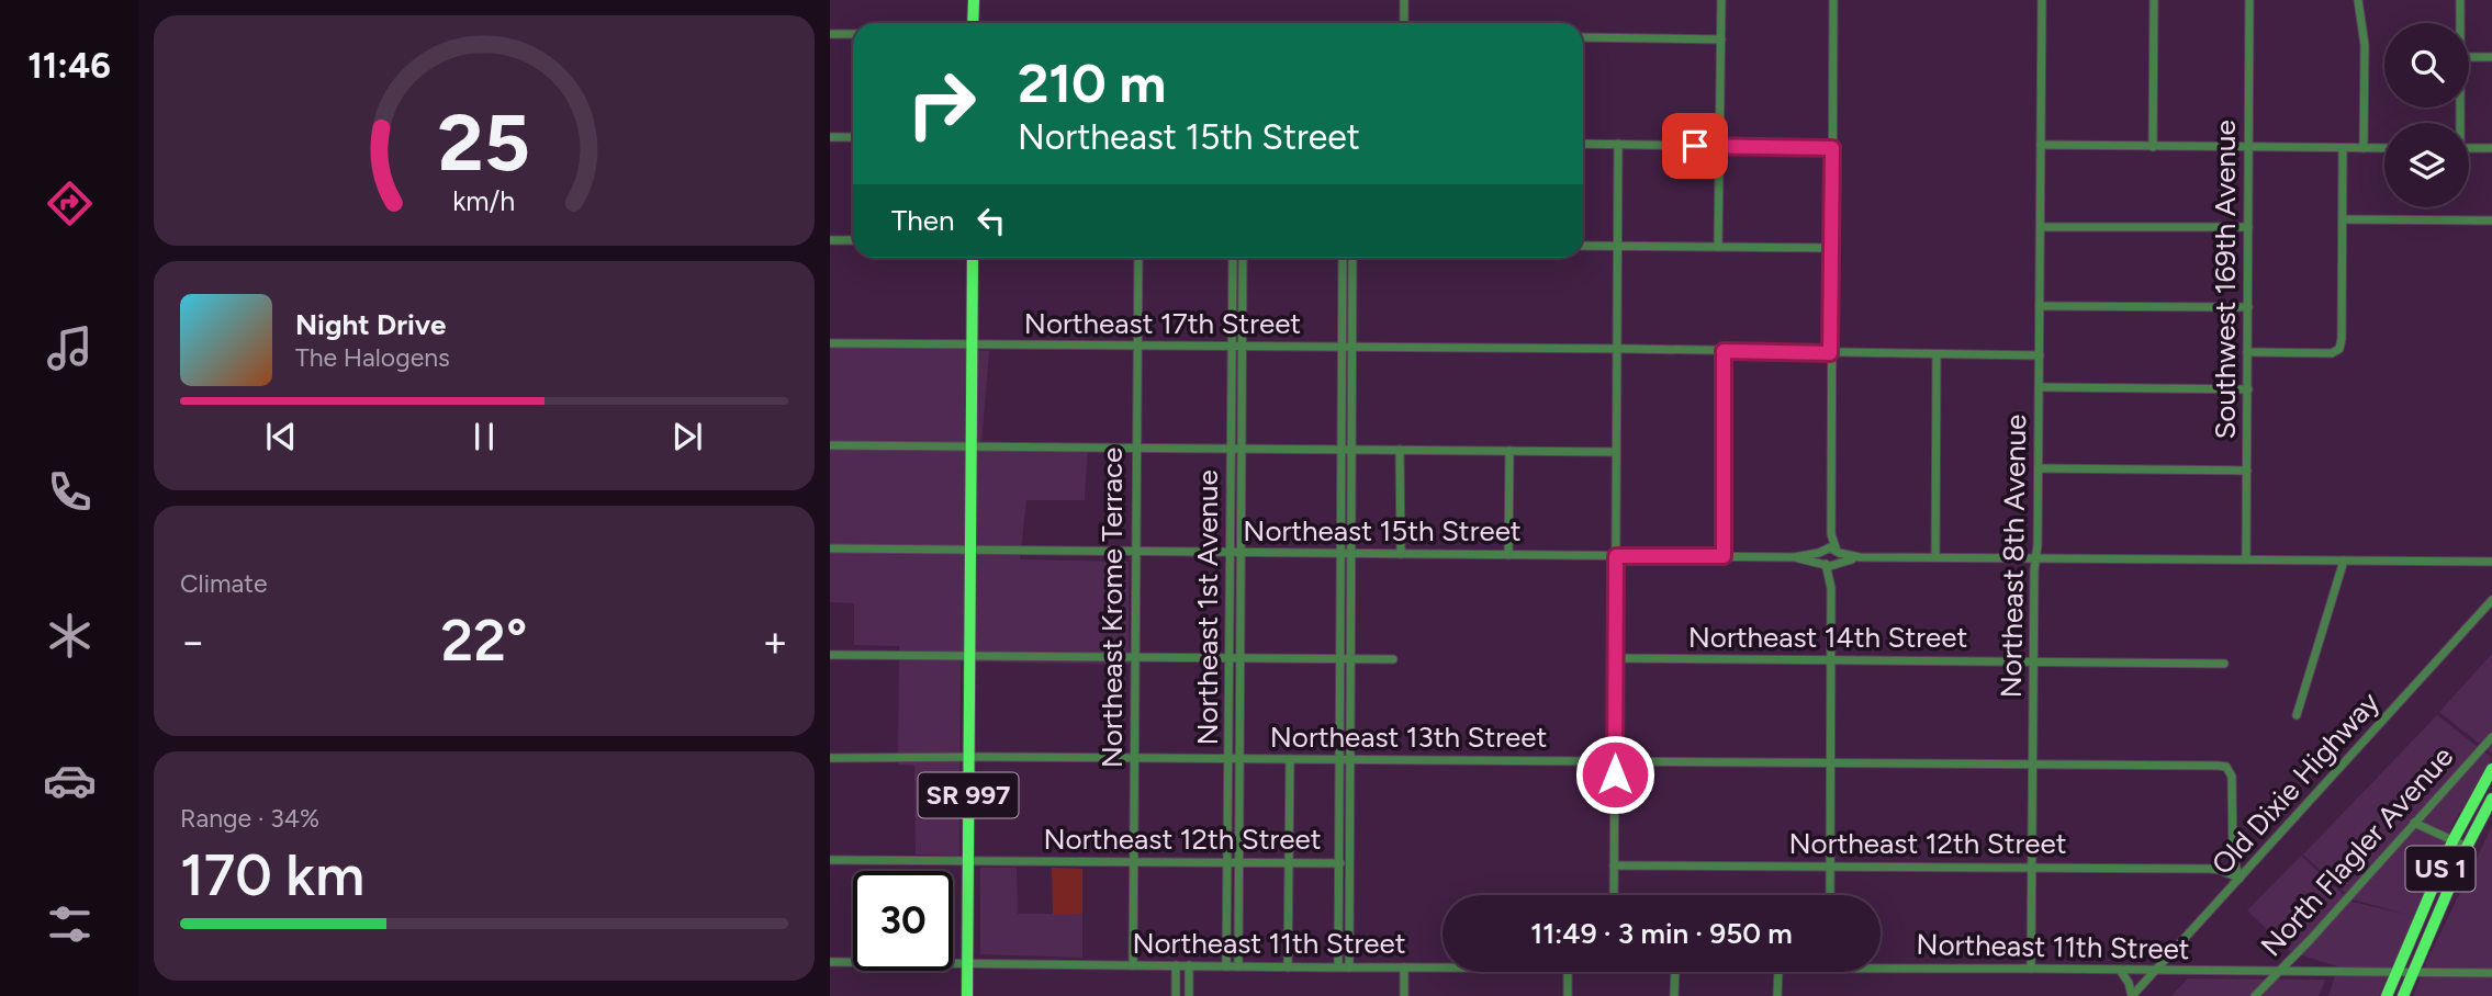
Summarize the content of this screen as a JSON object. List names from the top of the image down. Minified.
{"streets":{"highway":["SR 997","US 1"],"street":["Southwest 169th Avenue","Northeast 17th Street","Northeast 15th Street","Northeast 8th Avenue","Northeast Krome Terrace","Northeast 1st Avenue","Northeast 14th Street","Northeast 13th Street","Old Dixie Highway","Northeast 12th Street","North Flagler Avenue","Northeast 11th Street"]},"crossings":[["Northeast 17th Street","Northeast Krome Terrace"],["Northeast 17th Street","Northeast 1st Avenue"],["Northeast 17th Street","SR 997"],["Northeast 15th Street","Northeast Krome Terrace"],["Northeast 15th Street","Northeast 1st Avenue"],["Northeast 15th Street","SR 997"],["Northeast 8th Avenue","Northeast 14th Street"],["Northeast 8th Avenue","Northeast 13th Street"],["Northeast 8th Avenue","Northeast 12th Street"],["Northeast 8th Avenue","Northeast 11th Street"],["Northeast Krome Terrace","Northeast 13th Street"],["Northeast Krome Terrace","Northeast 12th Street"],["Northeast Krome Terrace","Northeast 11th Street"],["Northeast 1st Avenue","Northeast 13th Street"],["Northeast 1st Avenue","Northeast 12th Street"],["Northeast 1st Avenue","Northeast 11th Street"],["Northeast 13th Street","Old Dixie Highway"],["Northeast 13th Street","SR 997"],["Northeast 13th Street","Northeast 12th Street"],["Old Dixie Highway","Northeast 12th Street"],["Old Dixie Highway","Northeast 11th Street"],["SR 997","Northeast 12th Street"],["SR 997","Northeast 11th Street"],["North Flagler Avenue","Northeast 11th Street"],["US 1","Northeast 11th Street"]],"page":{"tabs":"11:46","turn":["210 m","Northeast 15th Street"],"then":"Then","song":["Night Drive","The Halogens"],"tile":["Climate",["Range · 34%","170 km"]],"heat":["−","22°","+"],"limit":"30","trip":"11:49 · 3 min · 950 m","gauge":["25","km/h"]}}
